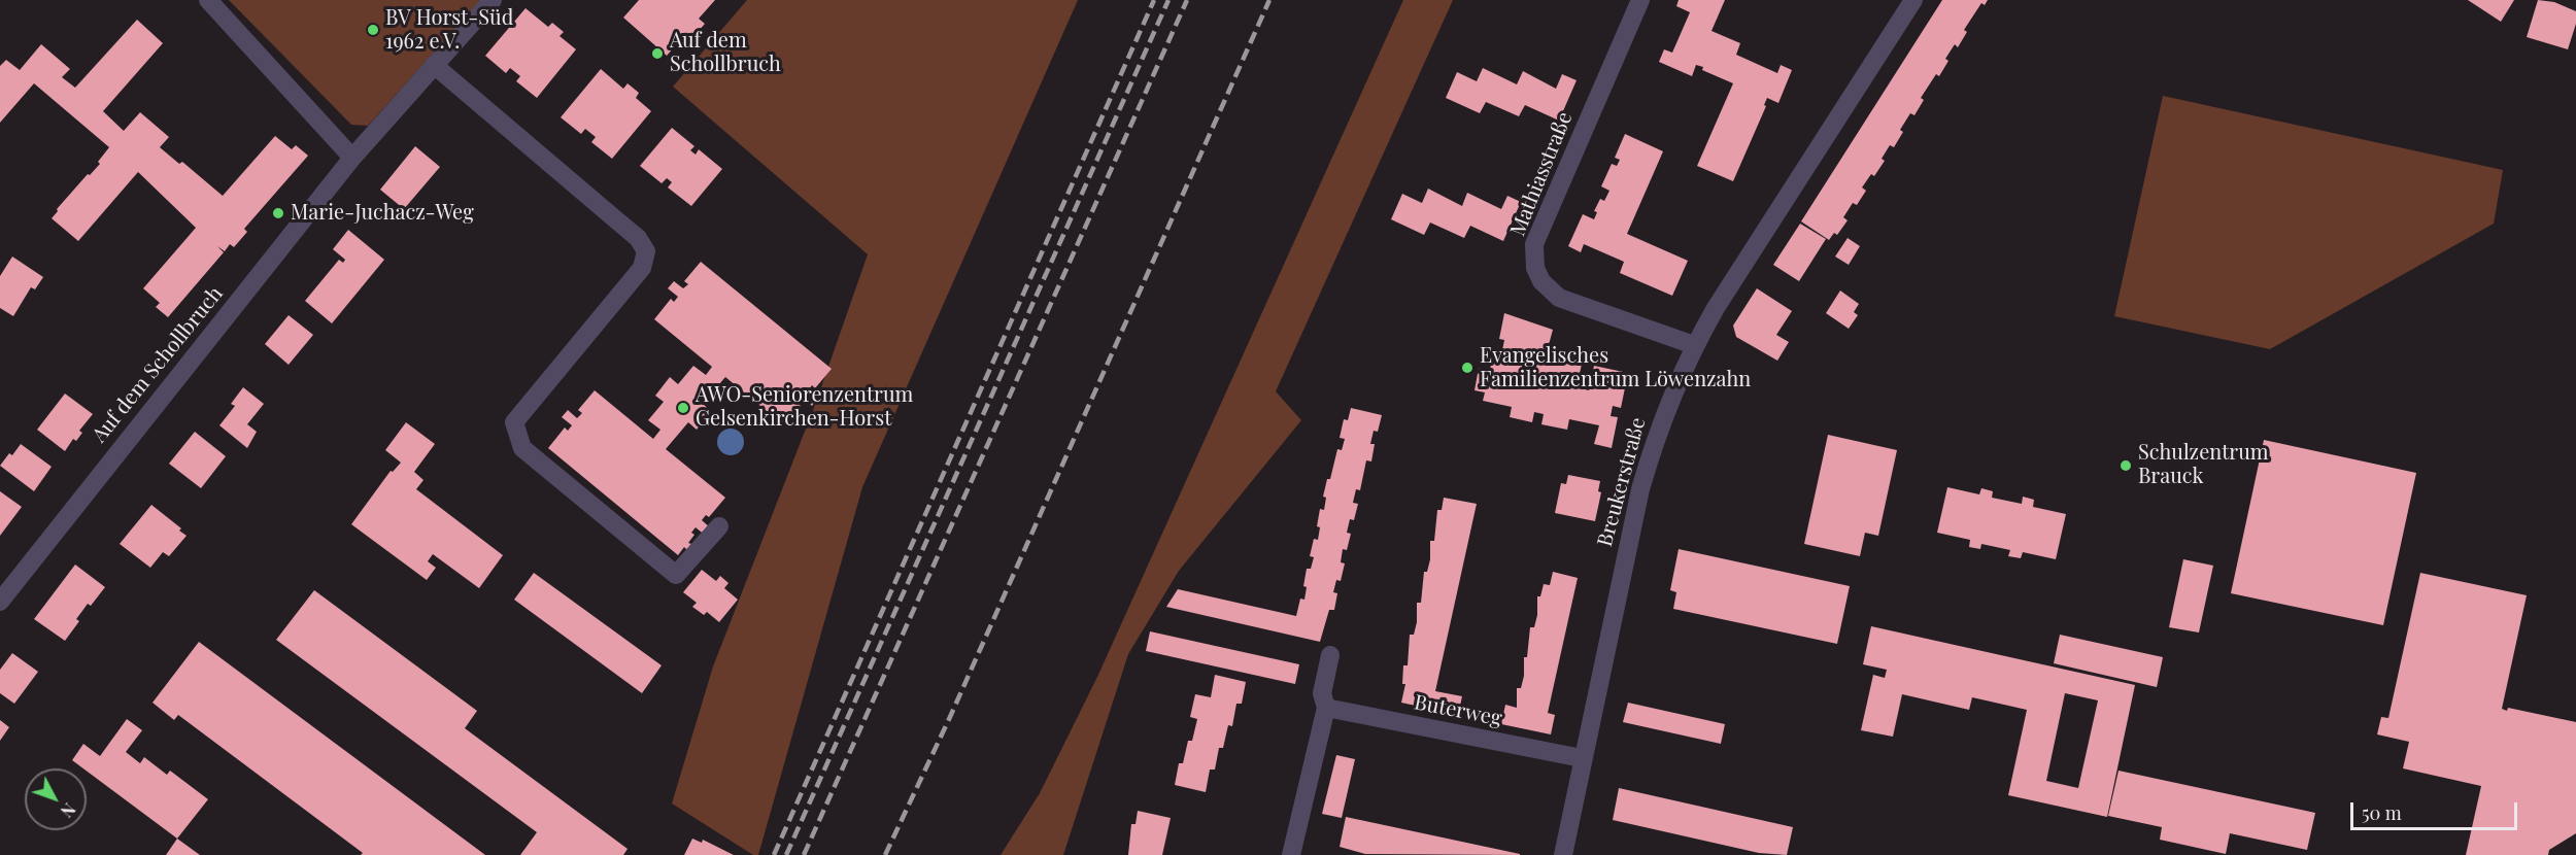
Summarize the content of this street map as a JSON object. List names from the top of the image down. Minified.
{"streets":{"street":["Mathiasstraße","Auf dem Schollbruch","Breukerstraße","Buterweg"]},"crossings":[["Mathiasstraße","Breukerstraße"],["Breukerstraße","Buterweg"]],"places":["BV Horst-Süd 1962 e.V.","Auf dem Schollbruch","Marie-Juchacz-Weg","Evangelisches Familienzentrum Löwenzahn","AWO-Seniorenzentrum Gelsenkirchen-Horst","Schulzentrum Brauck"],"scale_bar":"50 m","north":"bottom right"}
